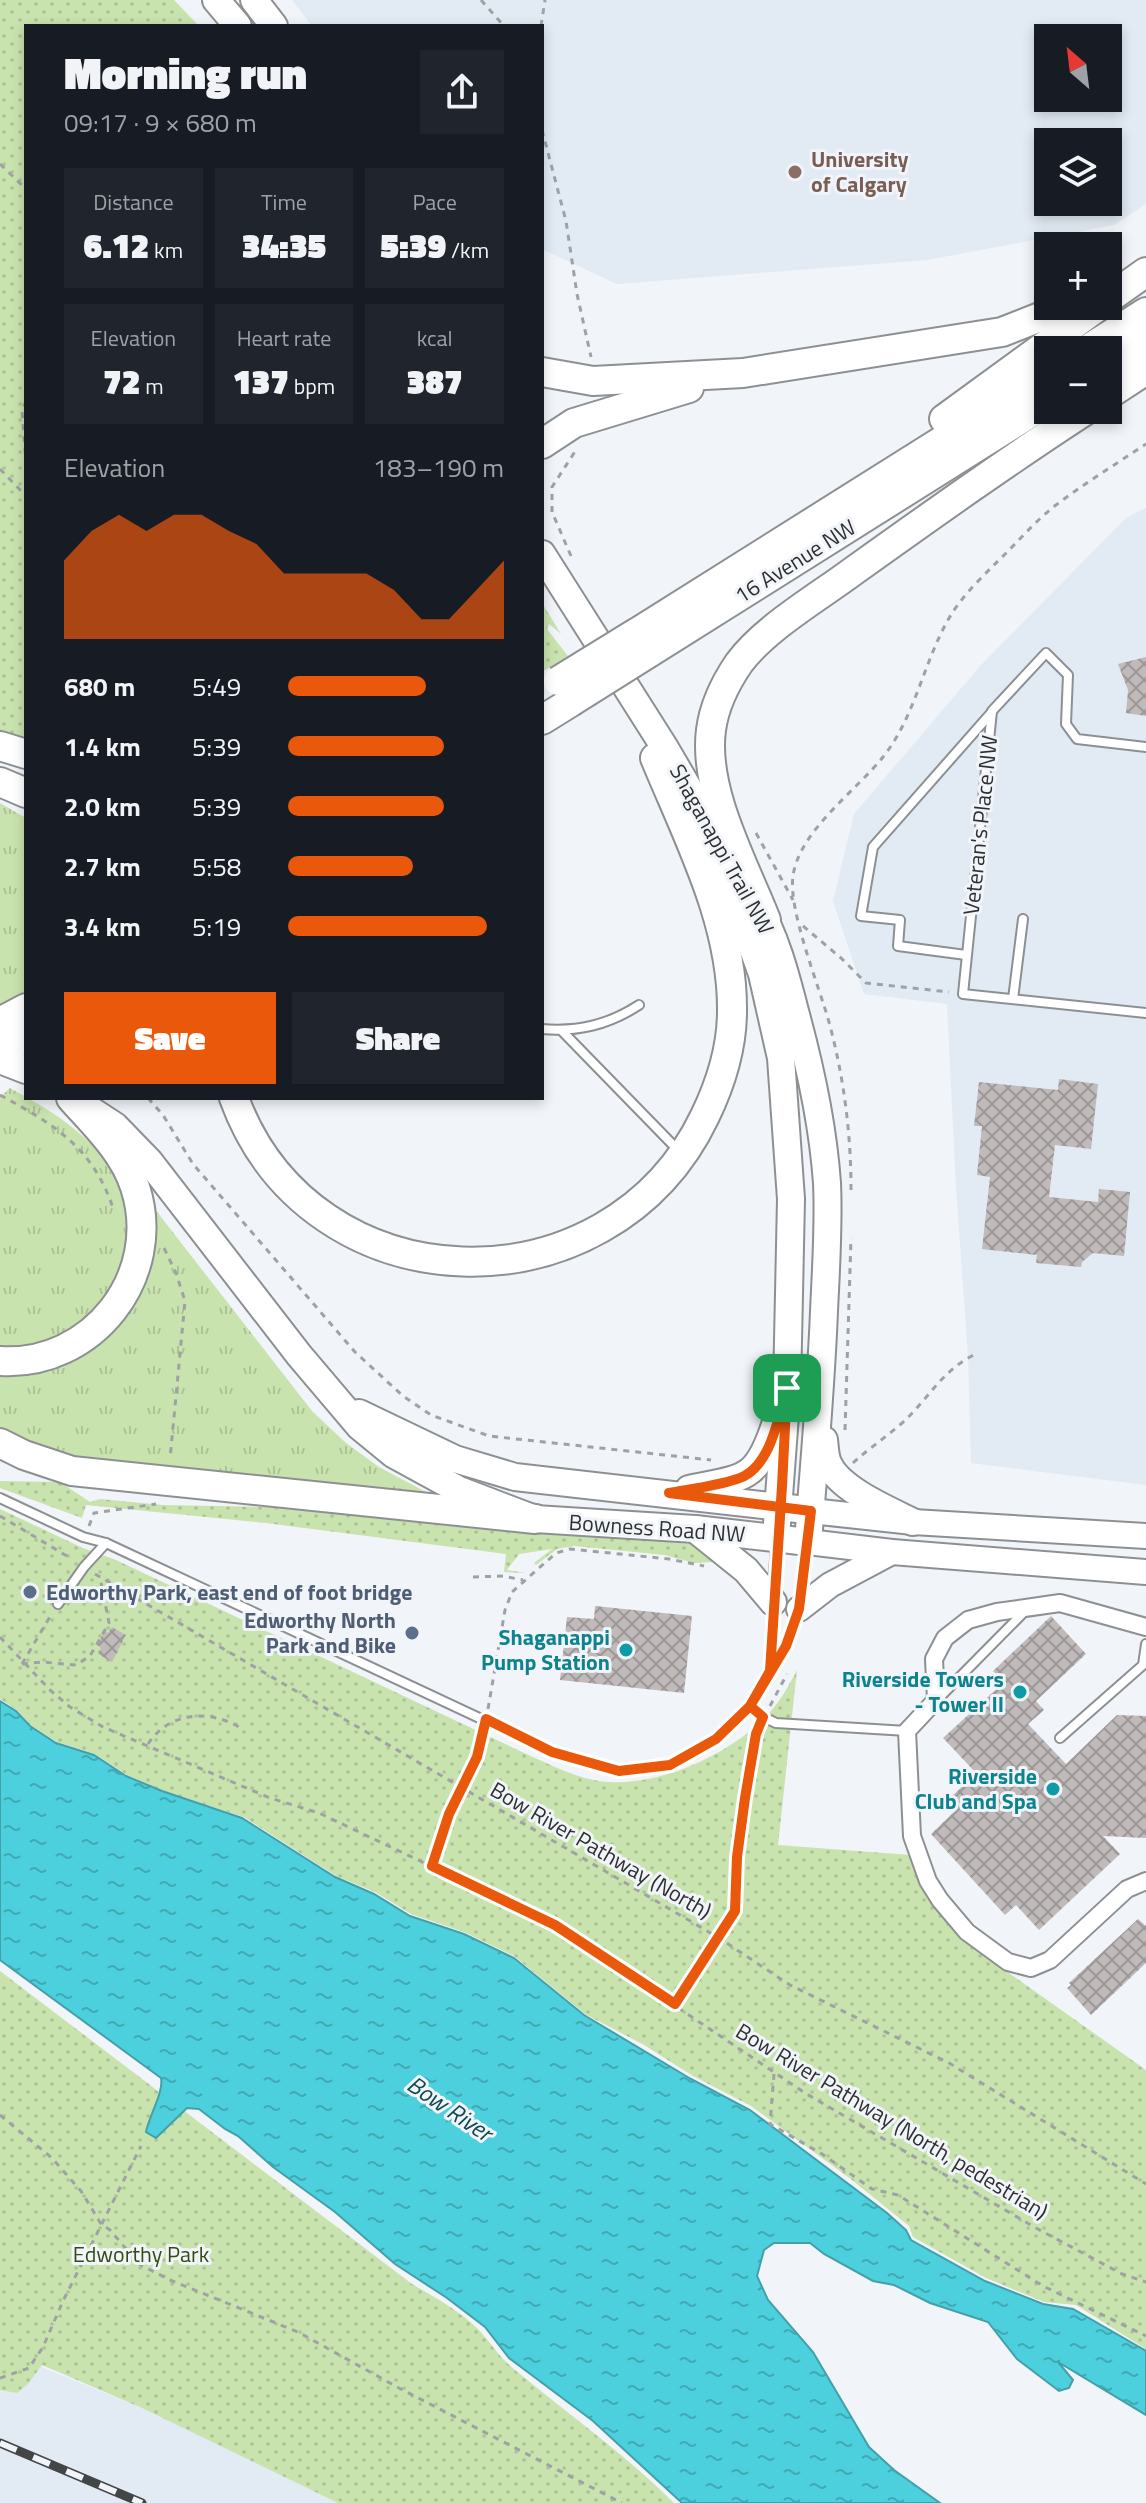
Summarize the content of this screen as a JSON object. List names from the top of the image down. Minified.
{"streets":{"highway":["16 Avenue NW"],"main road":["Shaganappi Trail NW","Bowness Road NW"],"lane":["Veteran's Place NW"],"path":["Bow River Pathway (North)","Bow River Pathway (North, pedestrian)"]},"crossings":[["Shaganappi Trail NW","Bowness Road NW"]],"water":["Bow River"],"parks":["Edworthy Park"],"places":["University of Calgary","Edworthy Park, east end of foot bridge","Edworthy North Park and Bike","Shaganappi Pump Station","Riverside Towers - Tower II","Riverside Club and Spa"],"north":"top left","page":{"map_buttons":["+","−"],"heading":["Morning run","09:17 · 9 × 680 m"],"stats":[["Distance","6.12 km"],["Time","34:35"],["Pace","5:39 /km"],["Elevation","72 m"],["Heart rate","137 bpm"],["kcal","387"]],"chart":["Elevation","183–190 m"],"list":[{"name":"680 m","note":"5:49"},{"name":"1.4 km","note":"5:39"},{"name":"2.0 km","note":"5:39"},{"name":"2.7 km","note":"5:58"},{"name":"3.4 km","note":"5:19"}],"buttons":["Save","Share"]}}
